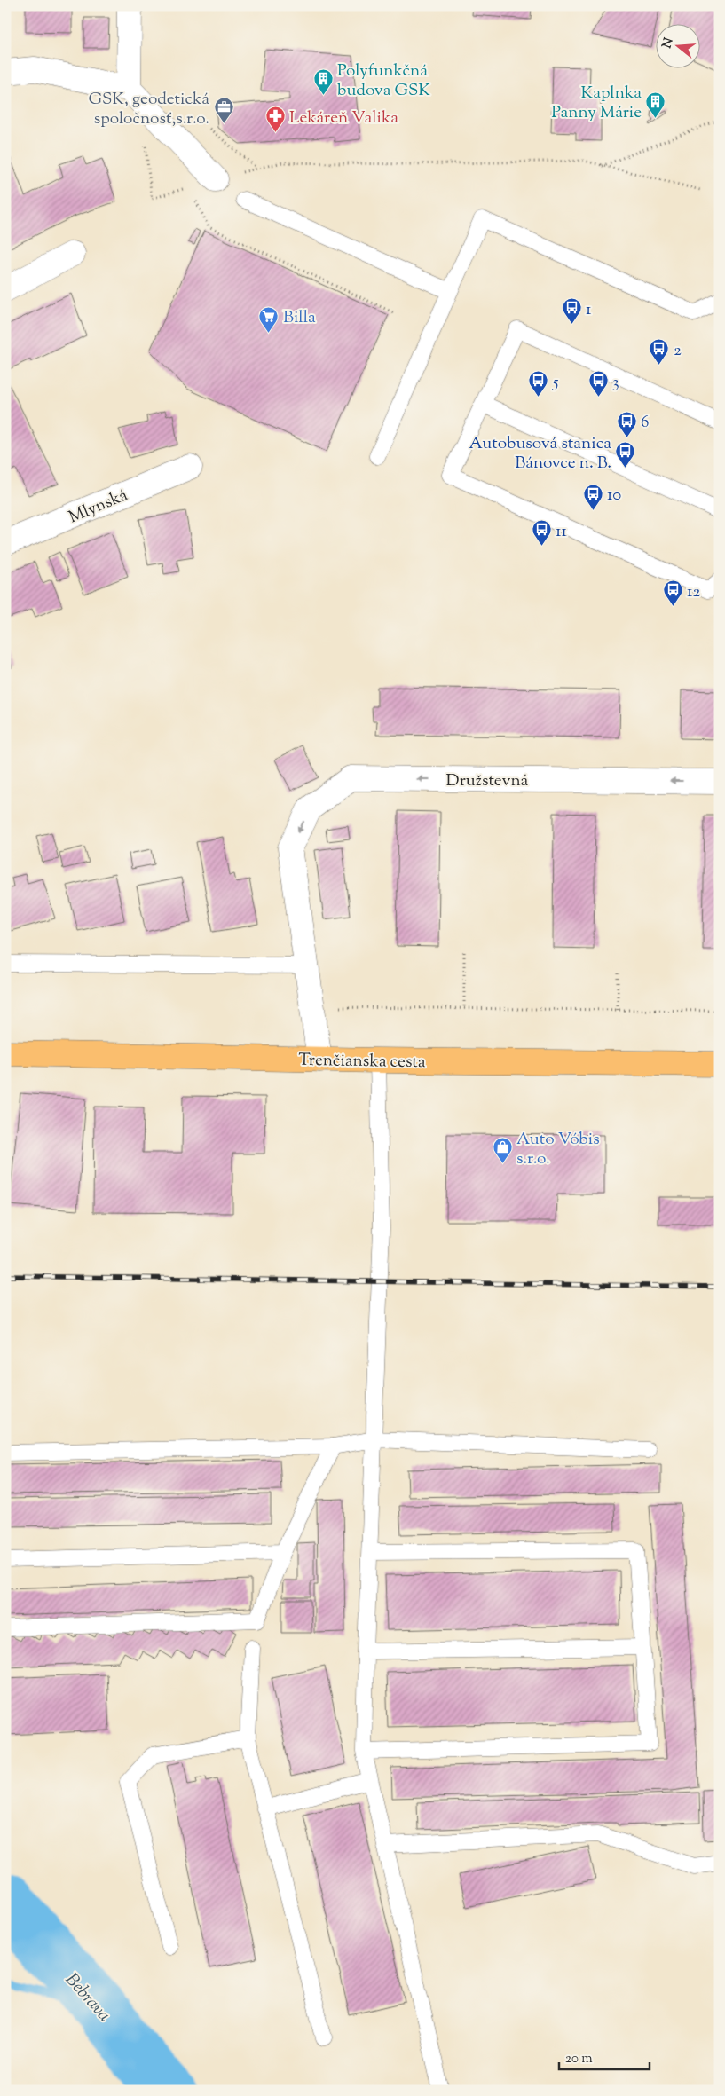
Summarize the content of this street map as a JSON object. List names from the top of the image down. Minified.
{"streets":{"main road":["Trenčianska cesta"],"street":["Mlynská","Družstevná"]},"water":["Bebrava"],"places":{"building":["Polyfunkčná budova GSK","Kaplnka Panny Márie"],"office":["GSK, geodetická spoločnosť,s.r.o."],"pharmacy":["Lekáreň Valika"],"bus stop":["1","2","5","3","6","Autobusová stanica Bánovce n. B.","10","11","12"],"supermarket":["Billa"],"shop":["Auto Vóbis s.r.o."]},"scale_bar":"20 m","north":"left"}
